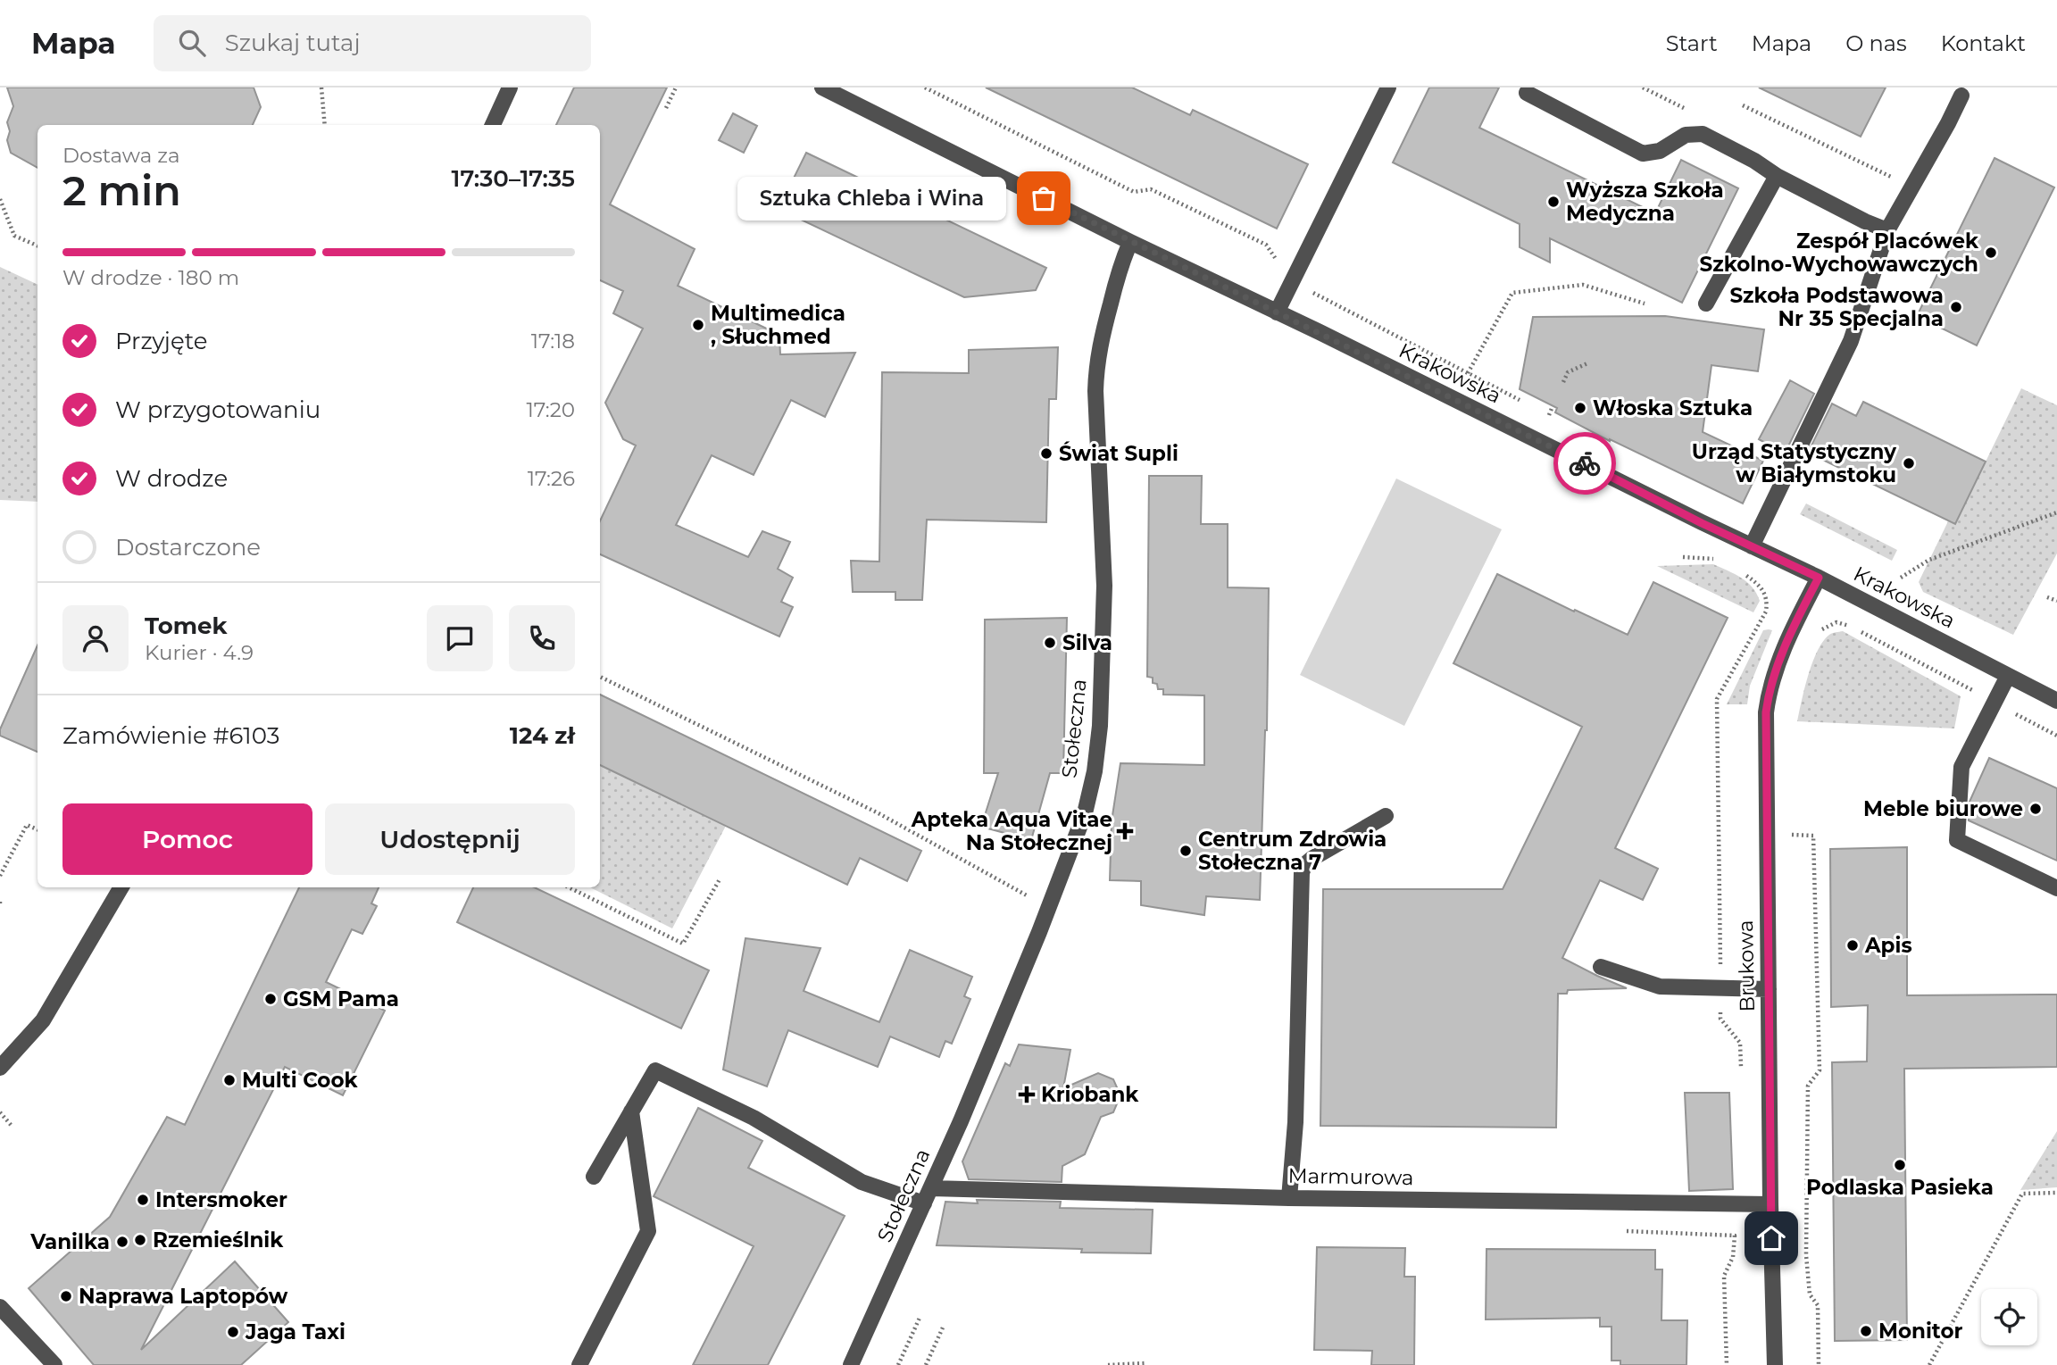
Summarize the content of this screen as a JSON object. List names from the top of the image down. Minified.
{"streets":{"street":["Krakowska","Stołeczna","Brukowa","Marmurowa"]},"crossings":[["Krakowska","Stołeczna"],["Krakowska","Brukowa"],["Stołeczna","Marmurowa"],["Brukowa","Marmurowa"]],"places":{"other":["Sztuka Chleba i Wina","Wyższa Szkoła Medyczna","Zespół Placówek Szkolno-Wychowawczych","Szkoła Podstawowa Nr 35 Specjalna","Multimedica , Słuchmed","Włoska Sztuka","Świat Supli","Urząd Statystyczny w Białymstoku","Silva","Meble biurowe","Centrum Zdrowia Stołeczna 7","Apis","GSM Pama","Multi Cook","Podlaska Pasieka","Intersmoker","Rzemieślnik","Vanilka","Naprawa Laptopów","Monitor","Jaga Taxi"],"health":["Apteka Aqua Vitae Na Stołecznej","Kriobank"]},"page":{"header":"Mapa","search":"Szukaj tutaj","nav":["Start","Mapa","O nas","Kontakt"],"heading":["2 min","Dostawa za","17:30–17:35"],"panel":["Tomek","Kurier · 4.9","Zamówienie #6103","124 zł"],"bubble":"Sztuka Chleba i Wina","bar":"W drodze · 180 m","list":[["Przyjęte","17:18"],["W przygotowaniu","17:20"],["W drodze","17:26"],"Dostarczone"],"buttons":["Pomoc","Udostępnij"]}}
